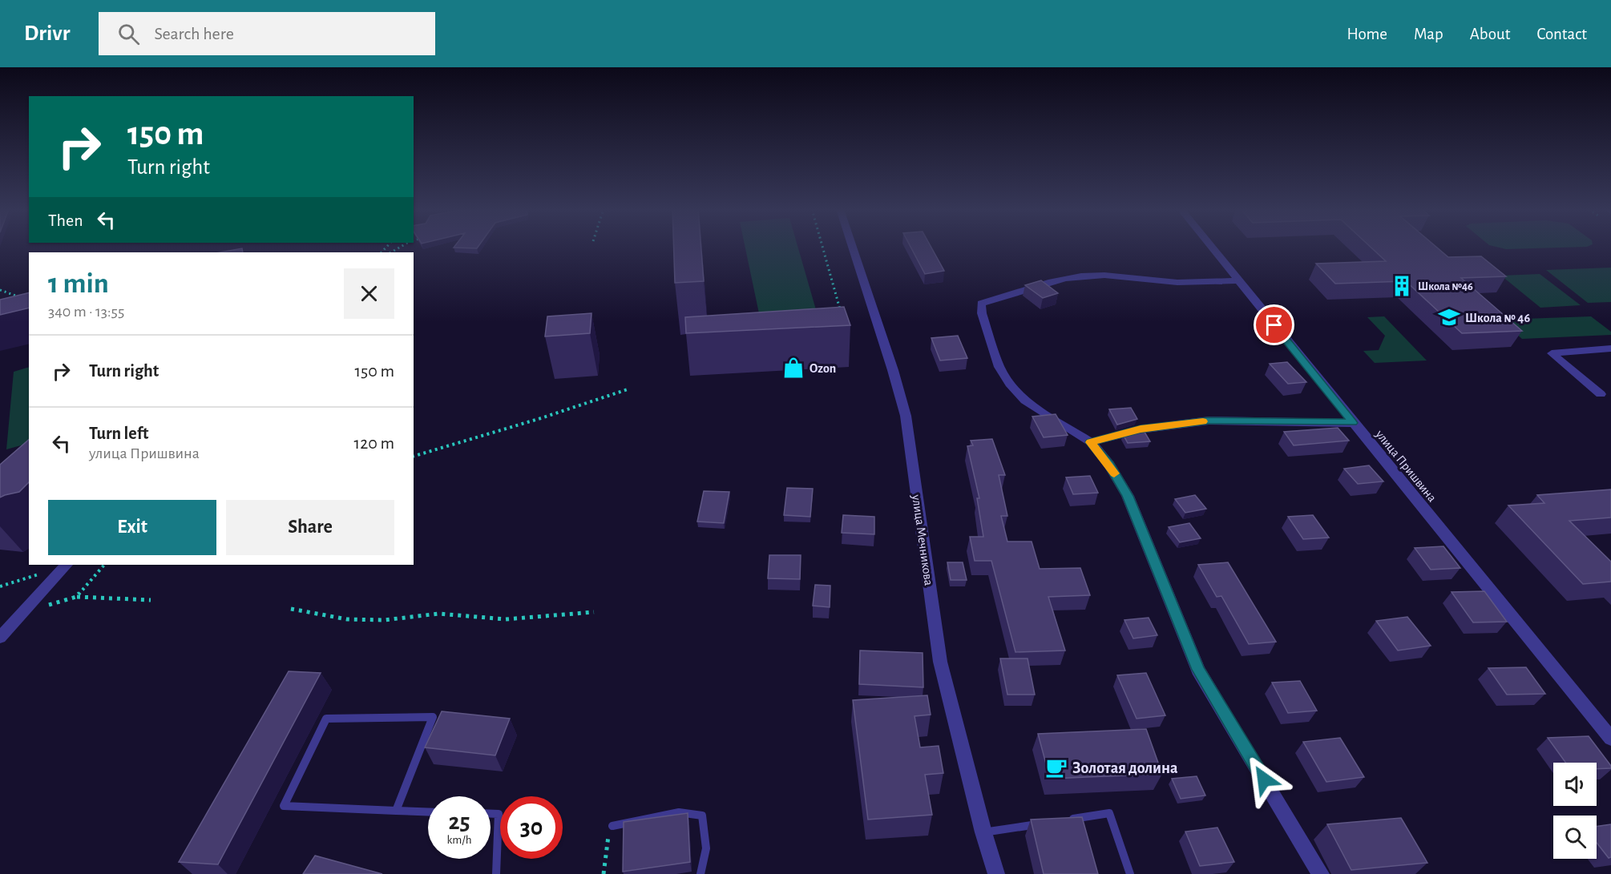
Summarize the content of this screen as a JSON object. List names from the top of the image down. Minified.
{"streets":{"street":["улица Пришвина","улица Мечникова"]},"places":{"building":["Школа №46"],"school or university":["Школа № 46"],"shop":["Ozon"],"cafe":["Золотая долина"]},"page":{"header":"Drivr","search":"Search here","nav":["Home","Map","About","Contact"],"turn":["150 m","Turn right"],"then":"Then","heading":["1 min","340 m · 13:55"],"list":[{"name":"Turn right","value":"150 m"},{"name":"Turn left","note":"улица Пришвина","value":"120 m"}],"buttons":["Exit","Share"],"speed":"25 km/h","limit":"30"}}
